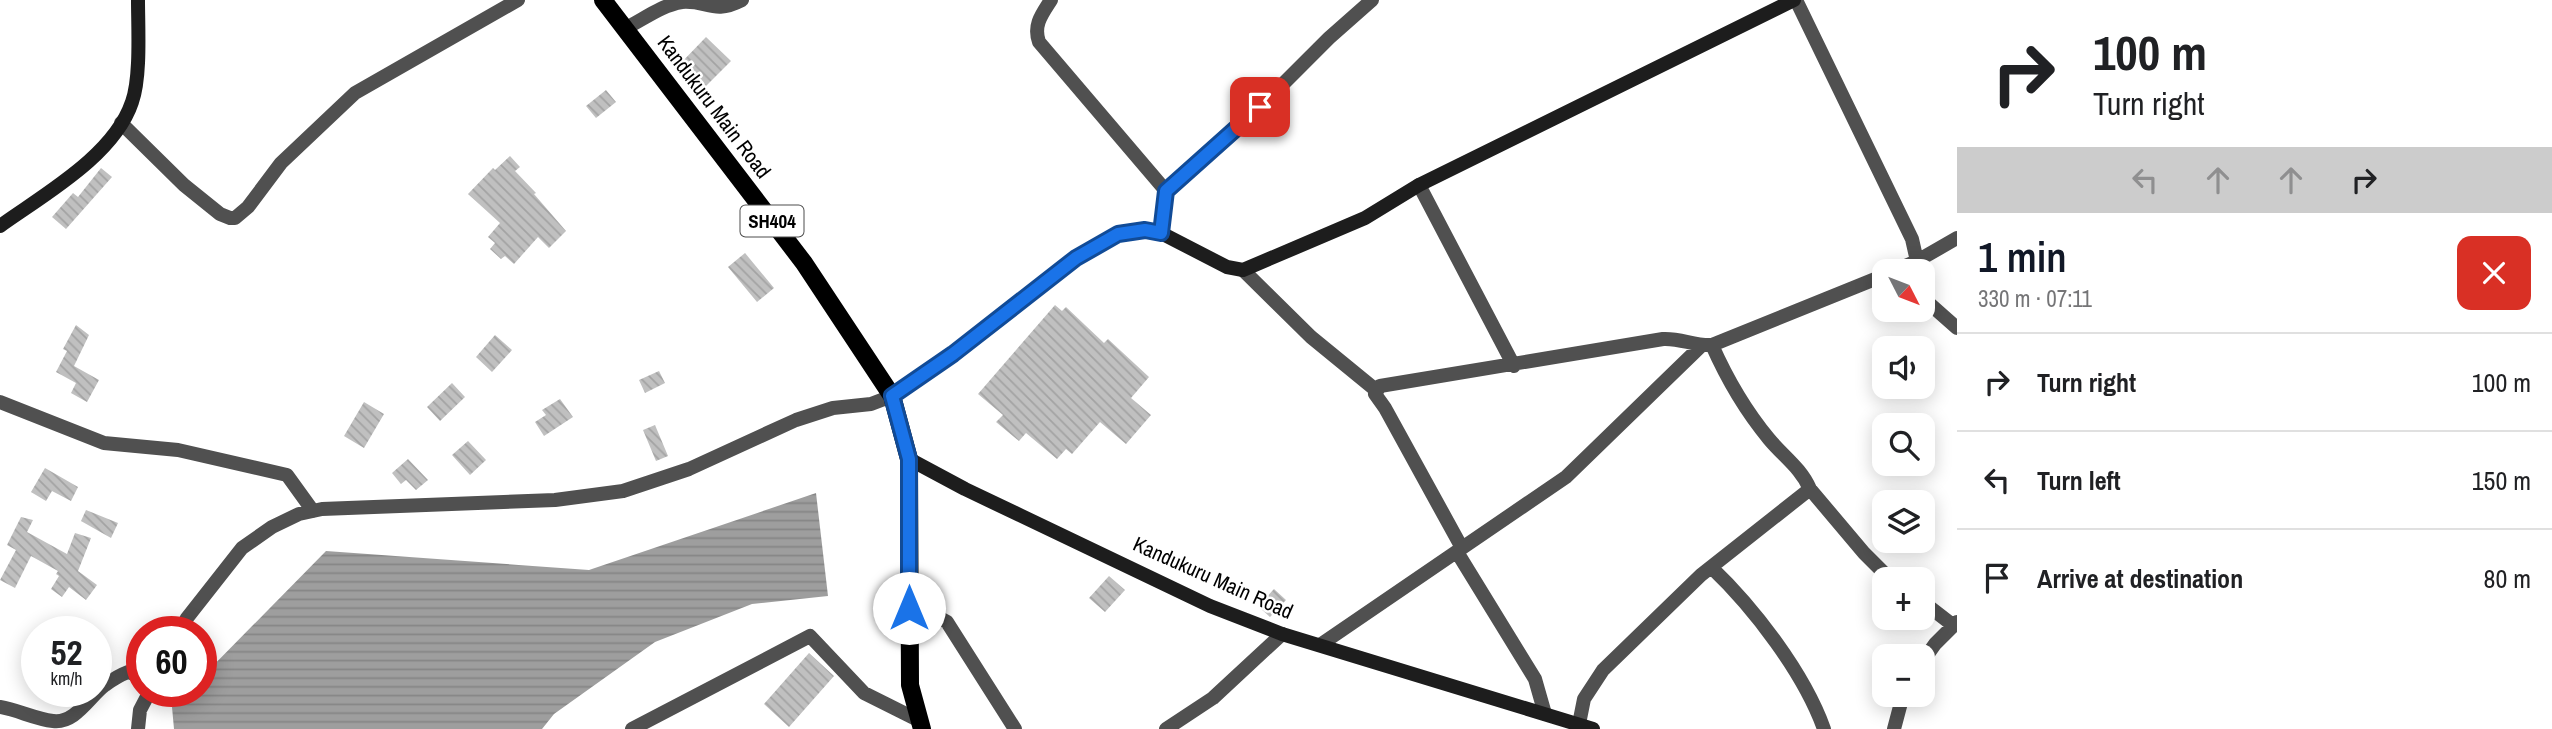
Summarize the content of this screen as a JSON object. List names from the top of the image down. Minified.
{"streets":{"main road":["Kandukuru Main Road","SH404"]},"north":"bottom right","page":{"turn":["100 m","Turn right"],"heading":["1 min","330 m · 07:11"],"map_buttons":["+","−"],"list":[{"name":"Turn right","value":"100 m"},{"name":"Turn left","value":"150 m"},{"name":"Arrive at destination","value":"80 m"}],"speed":"52 km/h","limit":"60"}}
